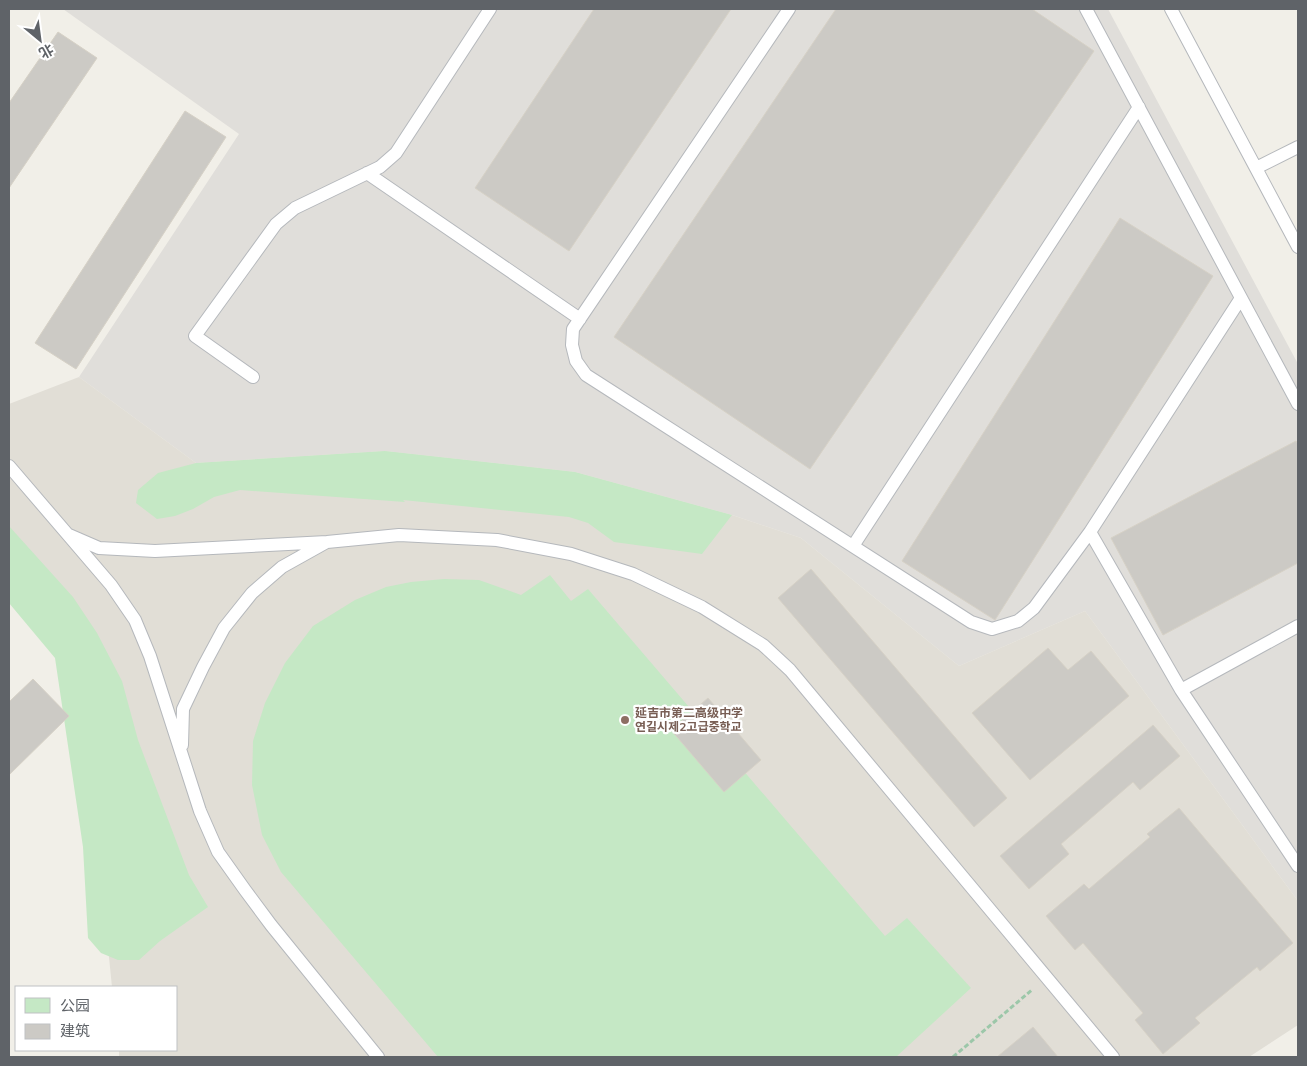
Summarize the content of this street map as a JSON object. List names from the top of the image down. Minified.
{"places":["延吉市第二高级中学 연길시제2고급중학교"],"legend":["公园","建筑"],"north":"bottom right"}
